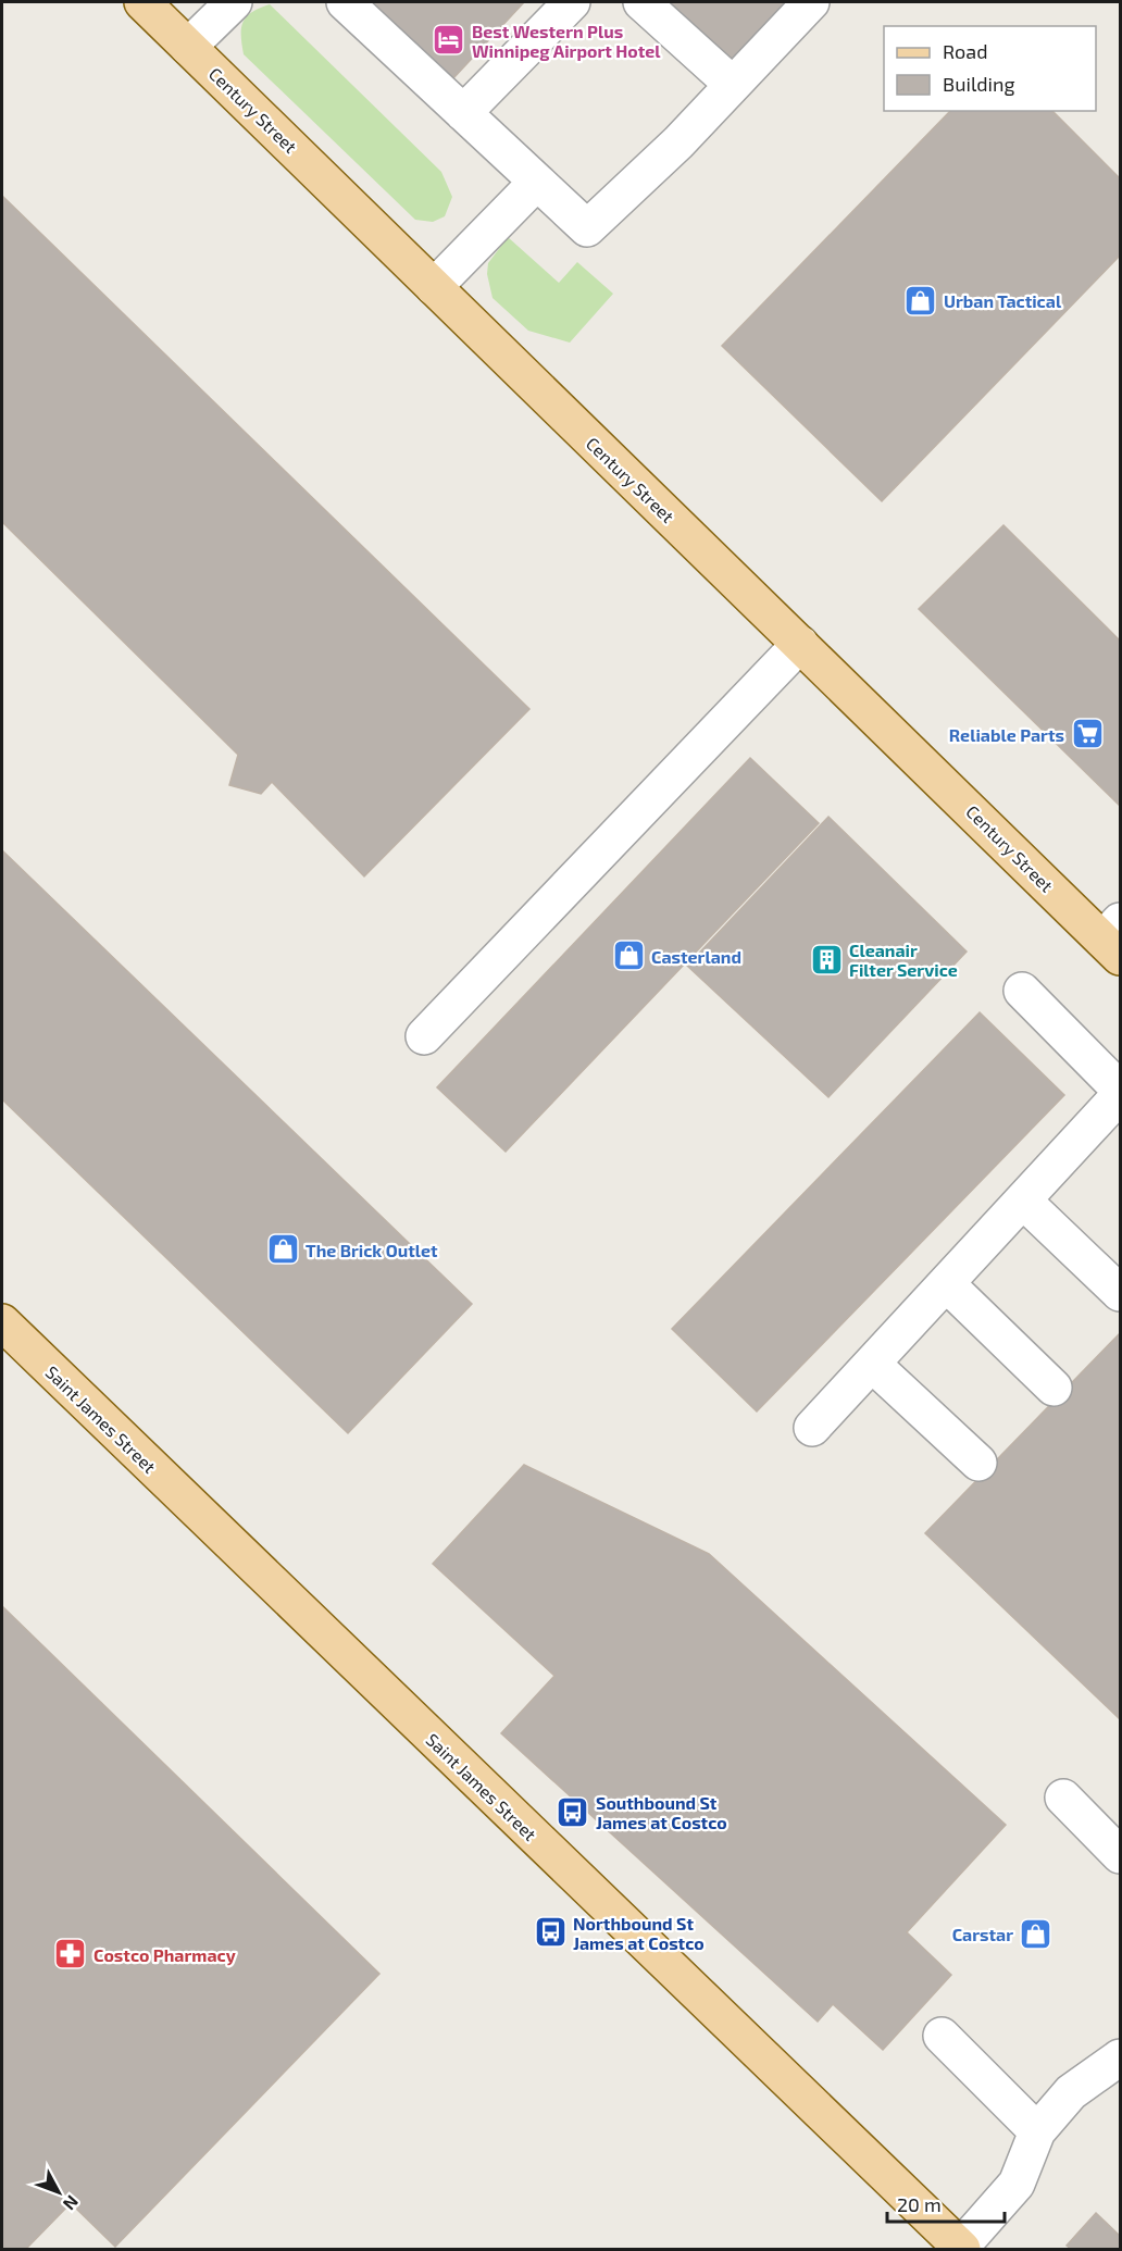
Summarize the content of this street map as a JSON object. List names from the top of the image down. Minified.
{"streets":{"main road":["Century Street","Saint James Street"]},"places":{"hotel":["Best Western Plus Winnipeg Airport Hotel"],"shop":["Urban Tactical","Casterland","The Brick Outlet","Carstar"],"supermarket":["Reliable Parts"],"building":["Cleanair Filter Service"],"bus stop":["Southbound St James at Costco","Northbound St James at Costco"],"pharmacy":["Costco Pharmacy"]},"legend":["Road","Building"],"scale_bar":"20 m","north":"bottom right"}
